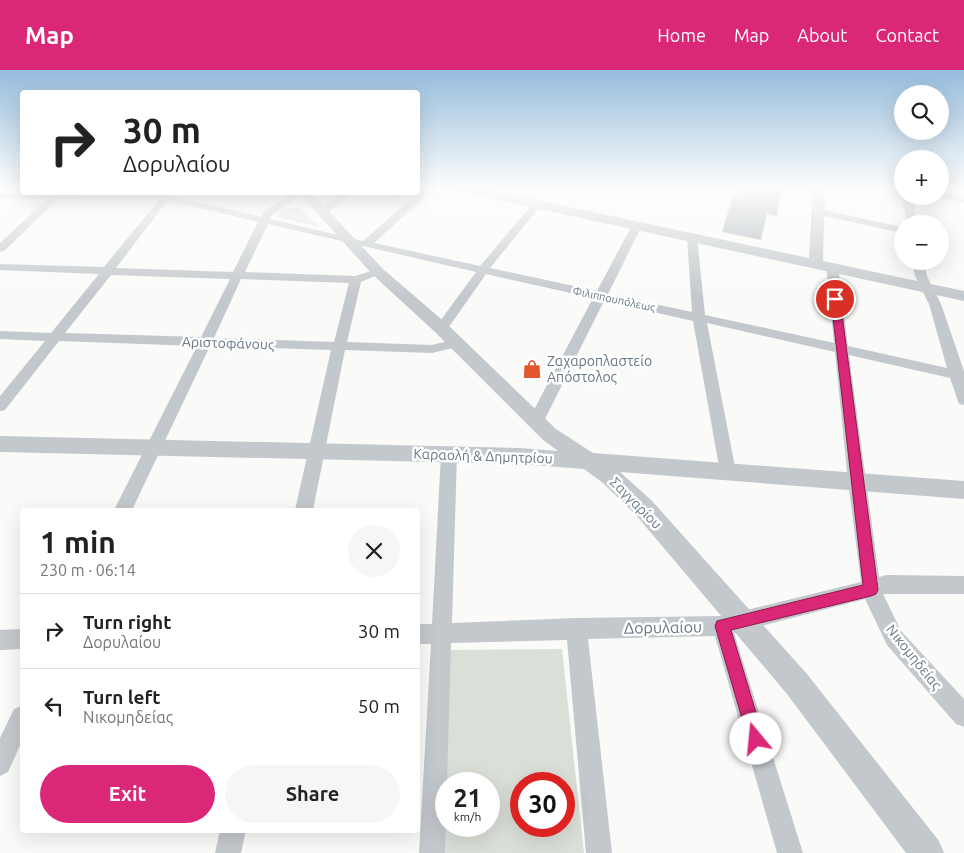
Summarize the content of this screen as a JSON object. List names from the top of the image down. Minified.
{"streets":{"street":["Φιλιππουπόλεως","Αριστοφάνους","Καραολή & Δημητρίου","Σαγγαρίου","Δορυλαίου","Νικομηδείας"]},"crossings":[["Φιλιππουπόλεως","Σαγγαρίου"],["Φιλιππουπόλεως","Νικομηδείας"],["Αριστοφάνους","Σαγγαρίου"],["Καραολή & Δημητρίου","Σαγγαρίου"],["Καραολή & Δημητρίου","Νικομηδείας"],["Σαγγαρίου","Δορυλαίου"],["Δορυλαίου","Νικομηδείας"]],"places":{"shop":["Ζαχαροπλαστείο Απόστολος"]},"page":{"header":"Map","nav":["Home","Map","About","Contact"],"map_buttons":["+","−"],"turn":["30 m","Δορυλαίου"],"heading":["1 min","230 m · 06:14"],"list":[{"name":"Turn right","note":"Δορυλαίου","value":"30 m"},{"name":"Turn left","note":"Νικομηδείας","value":"50 m"}],"buttons":["Exit","Share"],"speed":"21 km/h","limit":"30"}}
